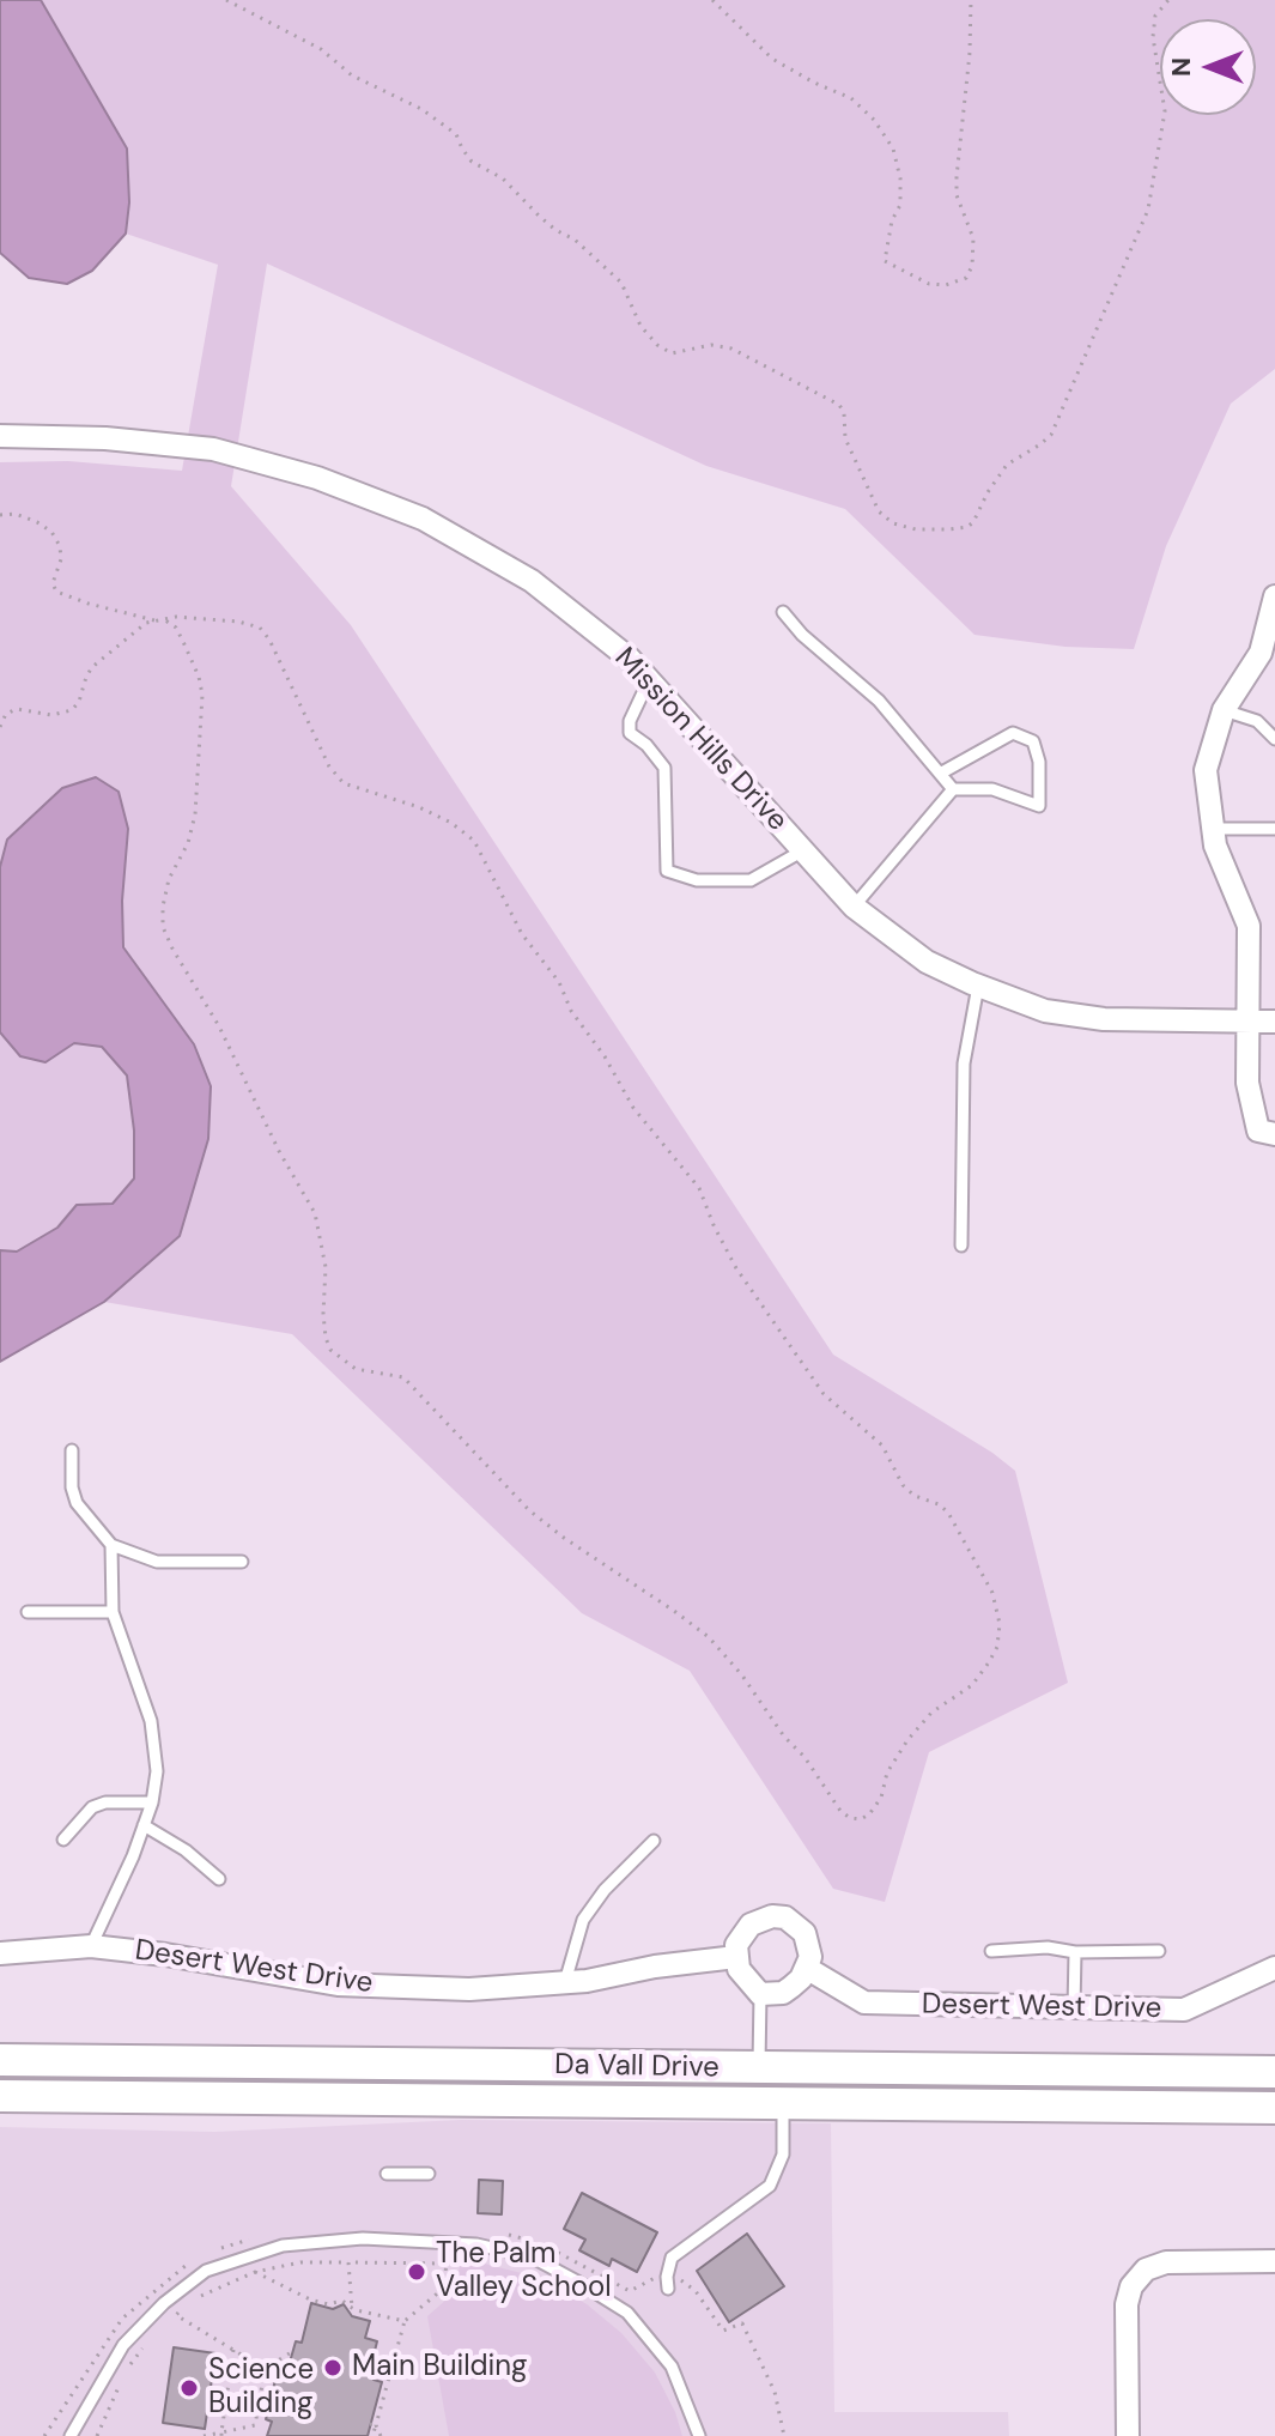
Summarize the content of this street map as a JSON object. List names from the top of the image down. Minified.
{"streets":{"main road":["Da Vall Drive"],"street":["Mission Hills Drive","Desert West Drive"]},"places":["The Palm Valley School","Main Building","Science Building"],"north":"left"}
